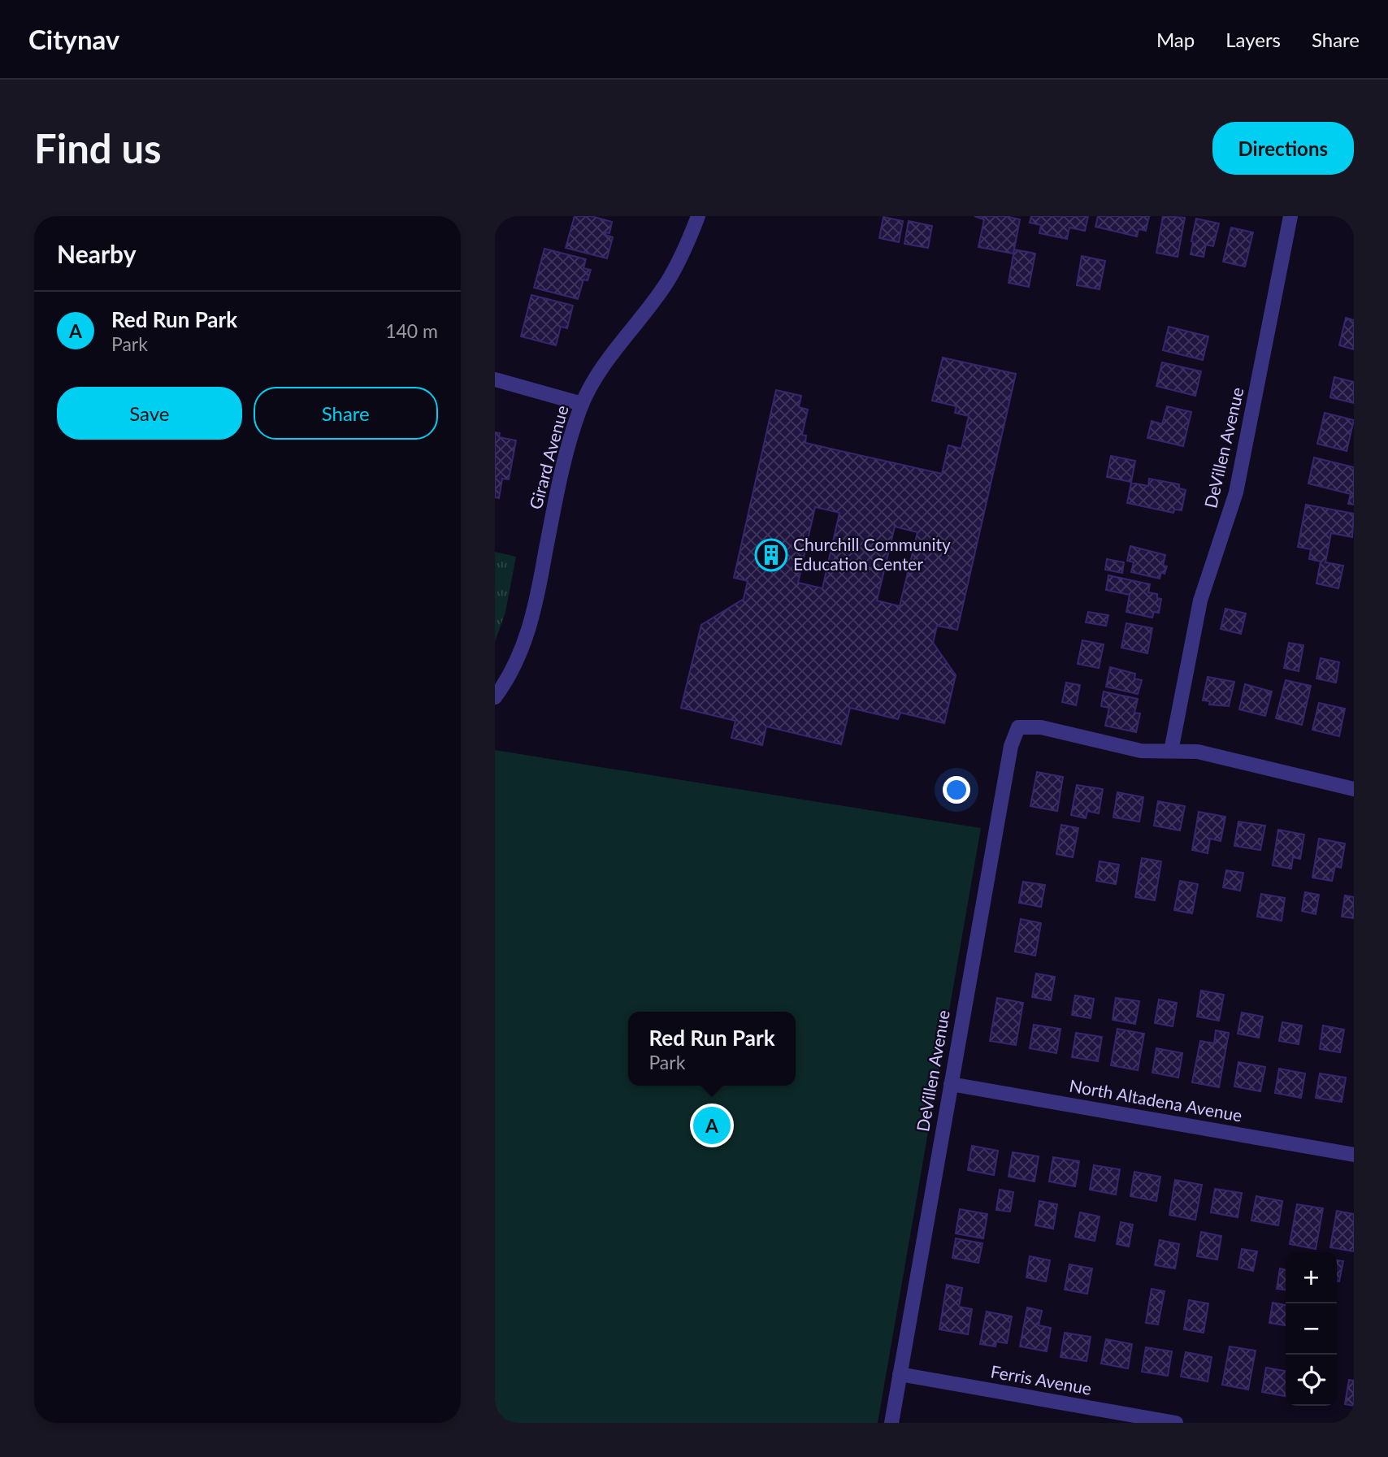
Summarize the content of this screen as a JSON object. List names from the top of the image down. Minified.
{"streets":{"street":["DeVillen Avenue","Girard Avenue","North Altadena Avenue","Ferris Avenue"]},"crossings":[["DeVillen Avenue","North Altadena Avenue"],["DeVillen Avenue","Ferris Avenue"]],"places":{"building":["Churchill Community Education Center"]},"page":{"header":"Citynav","nav":["Map","Layers","Share"],"buttons":["Directions",["Save","Share"]],"title":"Find us","heading":"Nearby","list":[{"mark":"A","name":"Red Run Park","note":"Park","value":"140 m"}],"popup":["Red Run Park","Park"],"pins":"A","map_buttons":["+","−"]}}
